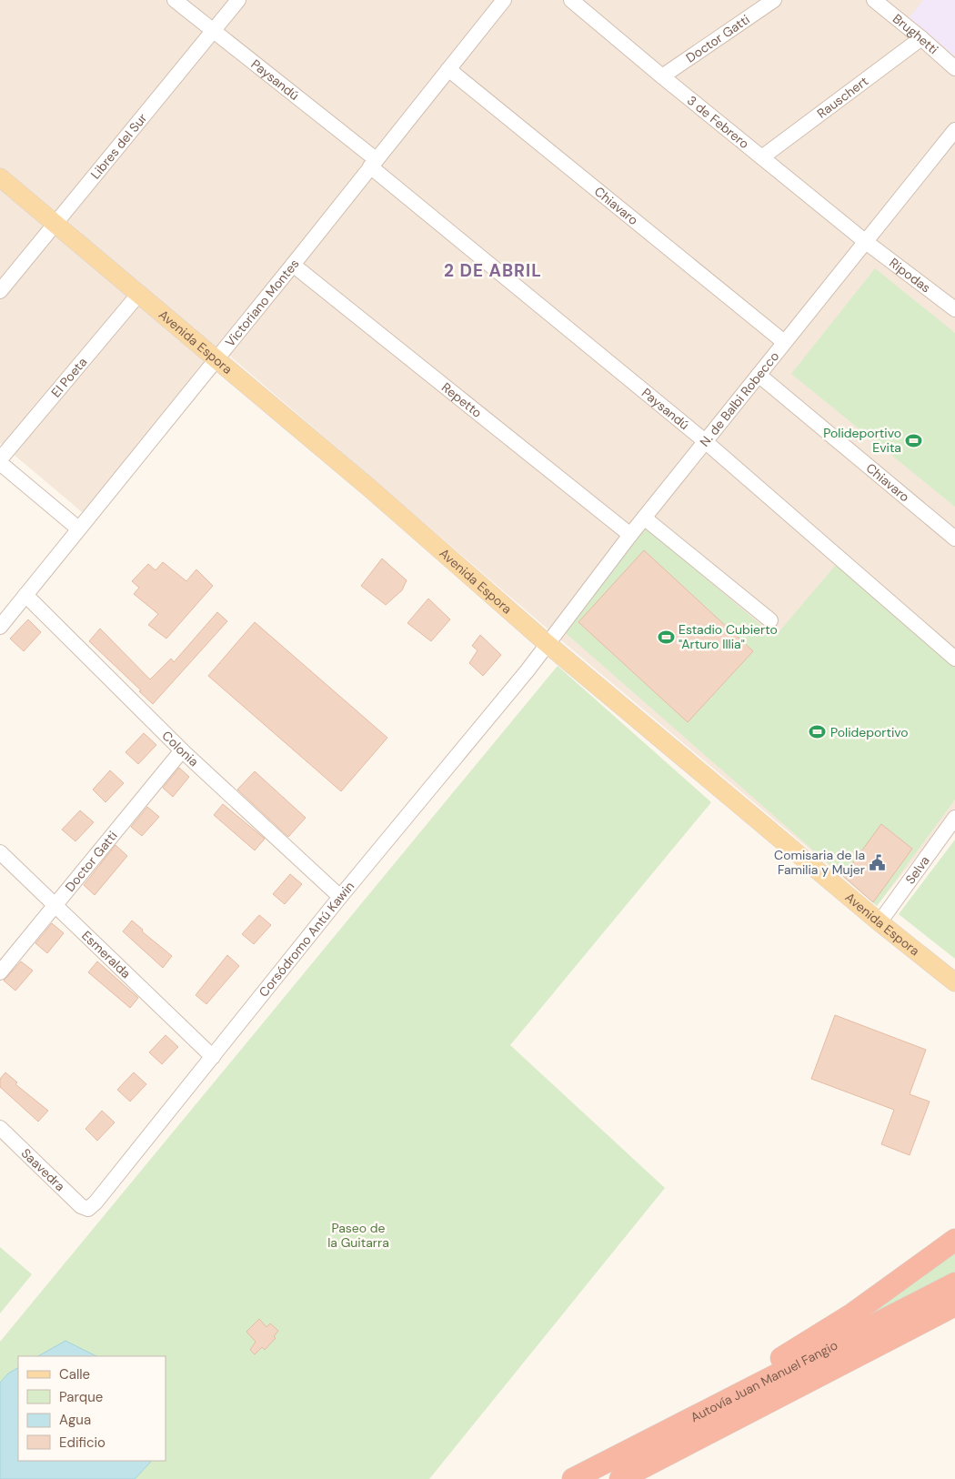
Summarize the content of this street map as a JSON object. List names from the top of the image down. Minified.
{"streets":{"highway":["Autovía Juan Manuel Fangio"],"main road":["Avenida Espora"],"street":["Brughetti","Doctor Gatti","Paysandú","Rauschert","3 de Febrero","Libres del Sur","Chiavaro","Ripodas","Victoriano Montes","El Poeta","N. de Balbi Robecco","Repetto","Colonia","Selva","Corsódromo Antú Kawin","Esmeralda","Saavedra"]},"crossings":[["Brughetti","Rauschert"],["Doctor Gatti","3 de Febrero"],["Doctor Gatti","Colonia"],["Doctor Gatti","Esmeralda"],["Paysandú","Libres del Sur"],["Paysandú","Victoriano Montes"],["Paysandú","N. de Balbi Robecco"],["Rauschert","3 de Febrero"],["3 de Febrero","Ripodas"],["3 de Febrero","N. de Balbi Robecco"],["Libres del Sur","Avenida Espora"],["Chiavaro","Victoriano Montes"],["Chiavaro","N. de Balbi Robecco"],["Ripodas","N. de Balbi Robecco"],["Victoriano Montes","Avenida Espora"],["Victoriano Montes","Repetto"],["Victoriano Montes","Colonia"],["Avenida Espora","El Poeta"],["Avenida Espora","N. de Balbi Robecco"],["Avenida Espora","Selva"],["N. de Balbi Robecco","Repetto"],["N. de Balbi Robecco","Corsódromo Antú Kawin"],["Colonia","Corsódromo Antú Kawin"],["Corsódromo Antú Kawin","Esmeralda"],["Corsódromo Antú Kawin","Saavedra"]],"districts":["2 DE ABRIL"],"parks":["Paseo de la Guitarra"],"places":{"sports":["Polideportivo Evita","Estadio Cubierto \"Arturo Illia\"","Polideportivo"],"public building":["Comisaria de la Familia y Mujer"]},"legend":["Calle","Parque","Agua","Edificio"]}
